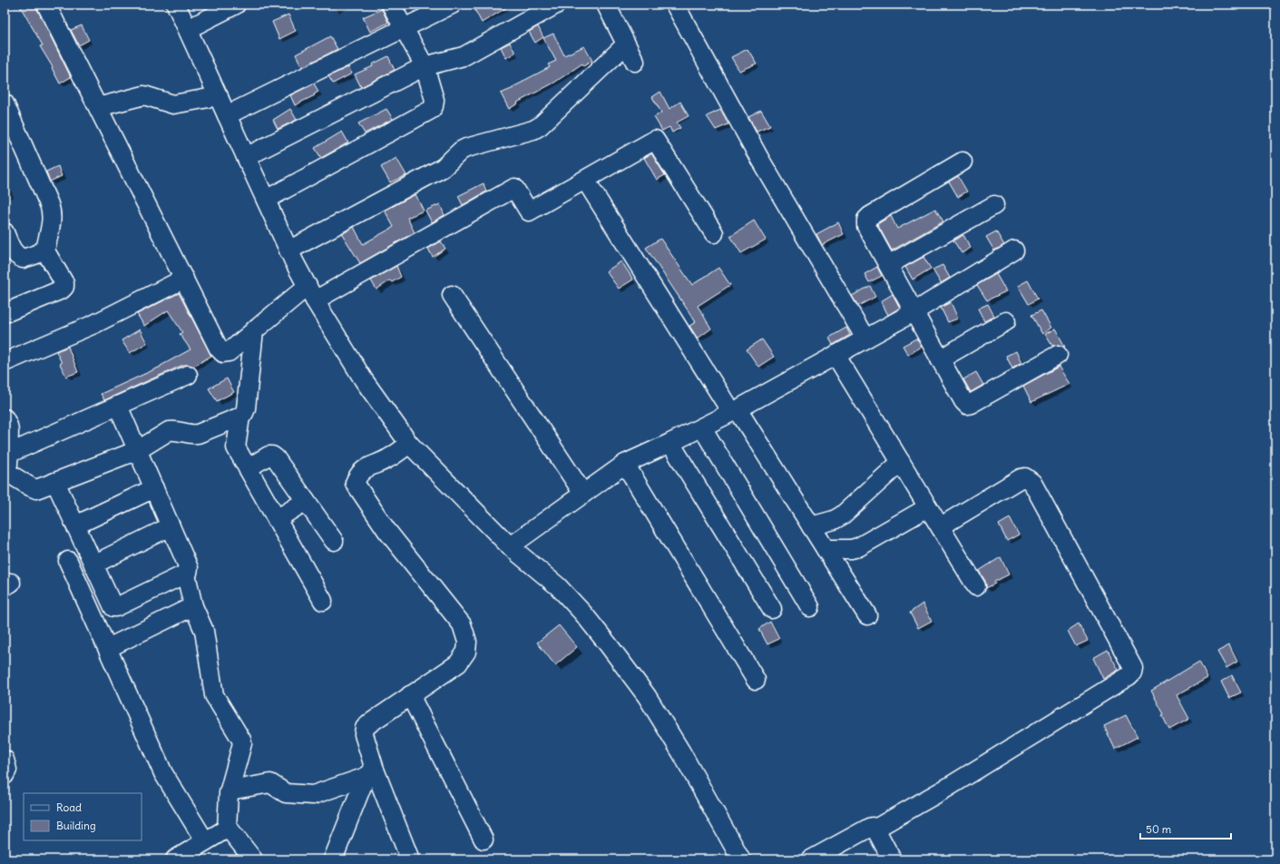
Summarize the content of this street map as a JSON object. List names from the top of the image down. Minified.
{"legend":["Road","Building"],"scale_bar":"50 m"}
